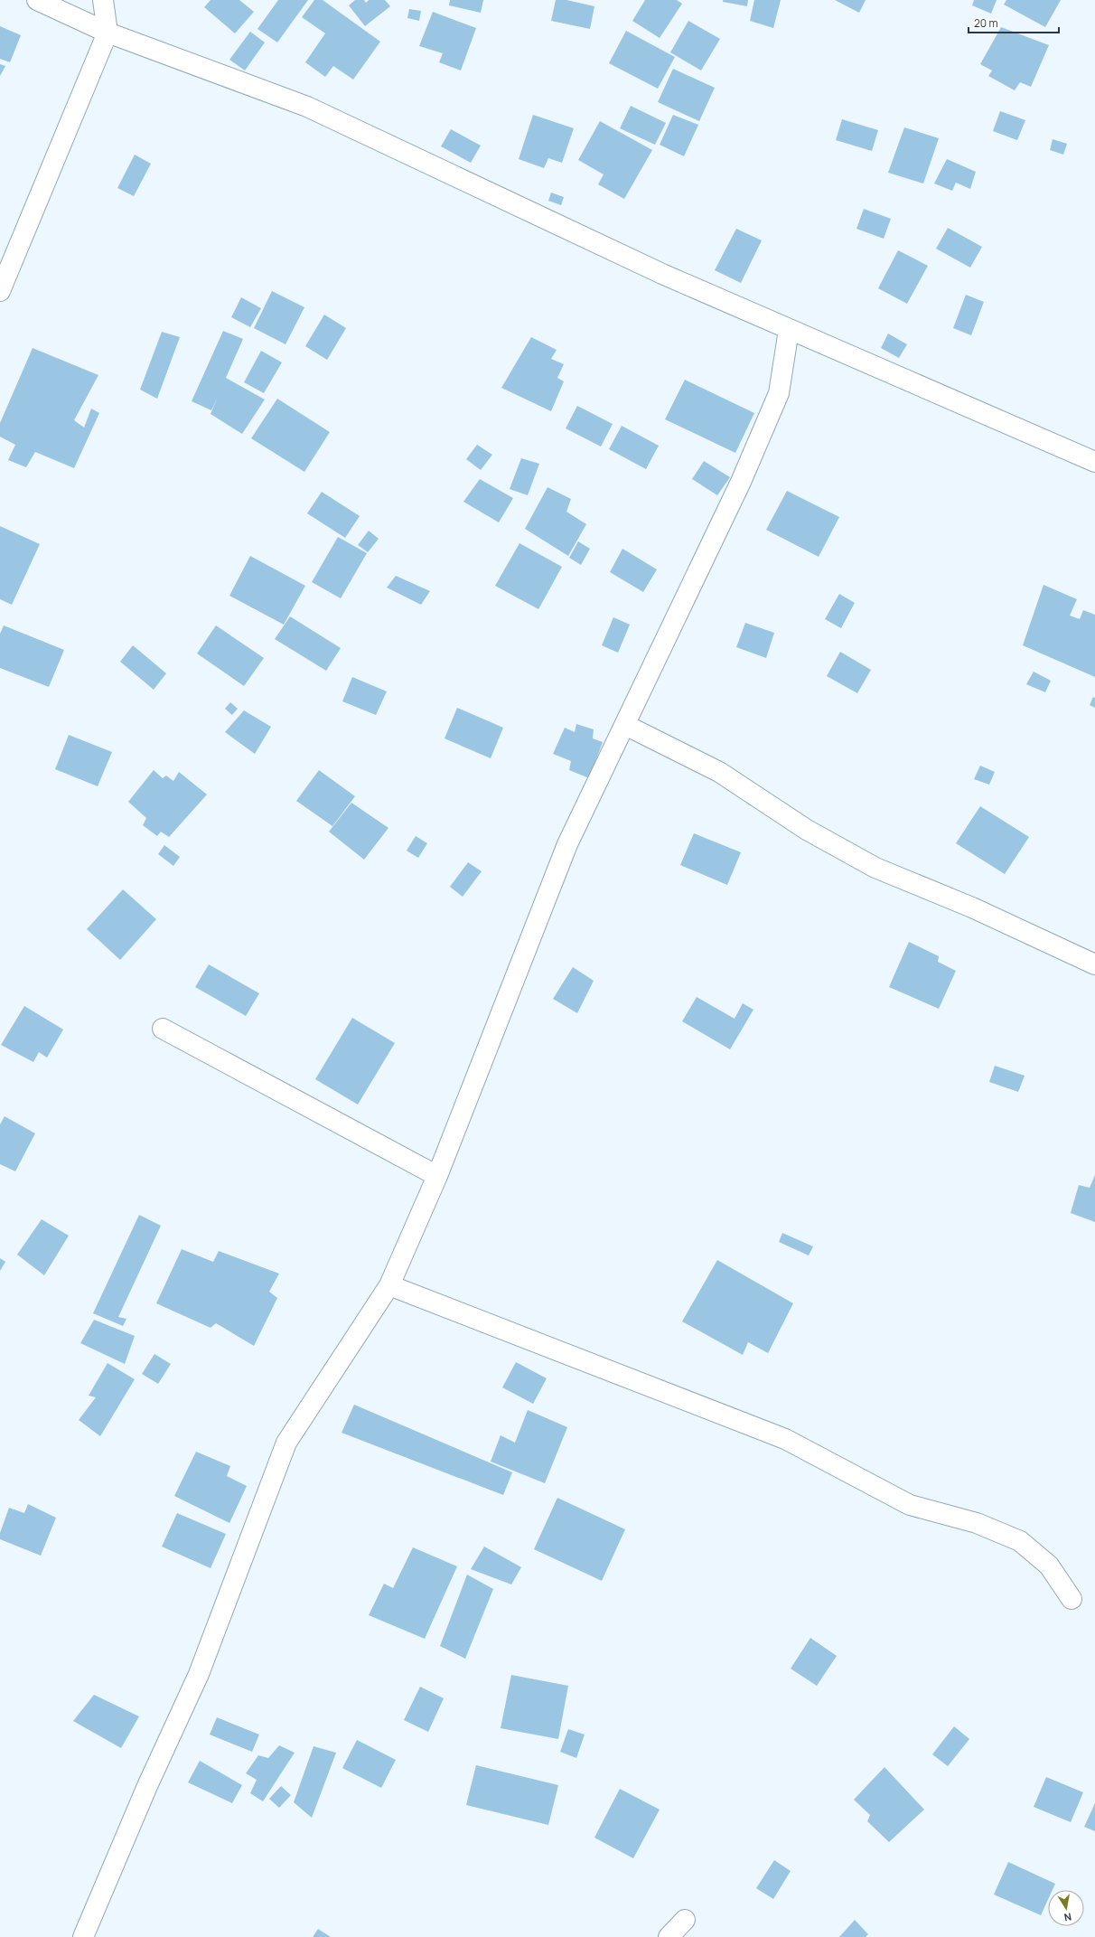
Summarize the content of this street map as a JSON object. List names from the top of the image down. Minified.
{"scale_bar":"20 m","north":"bottom"}
